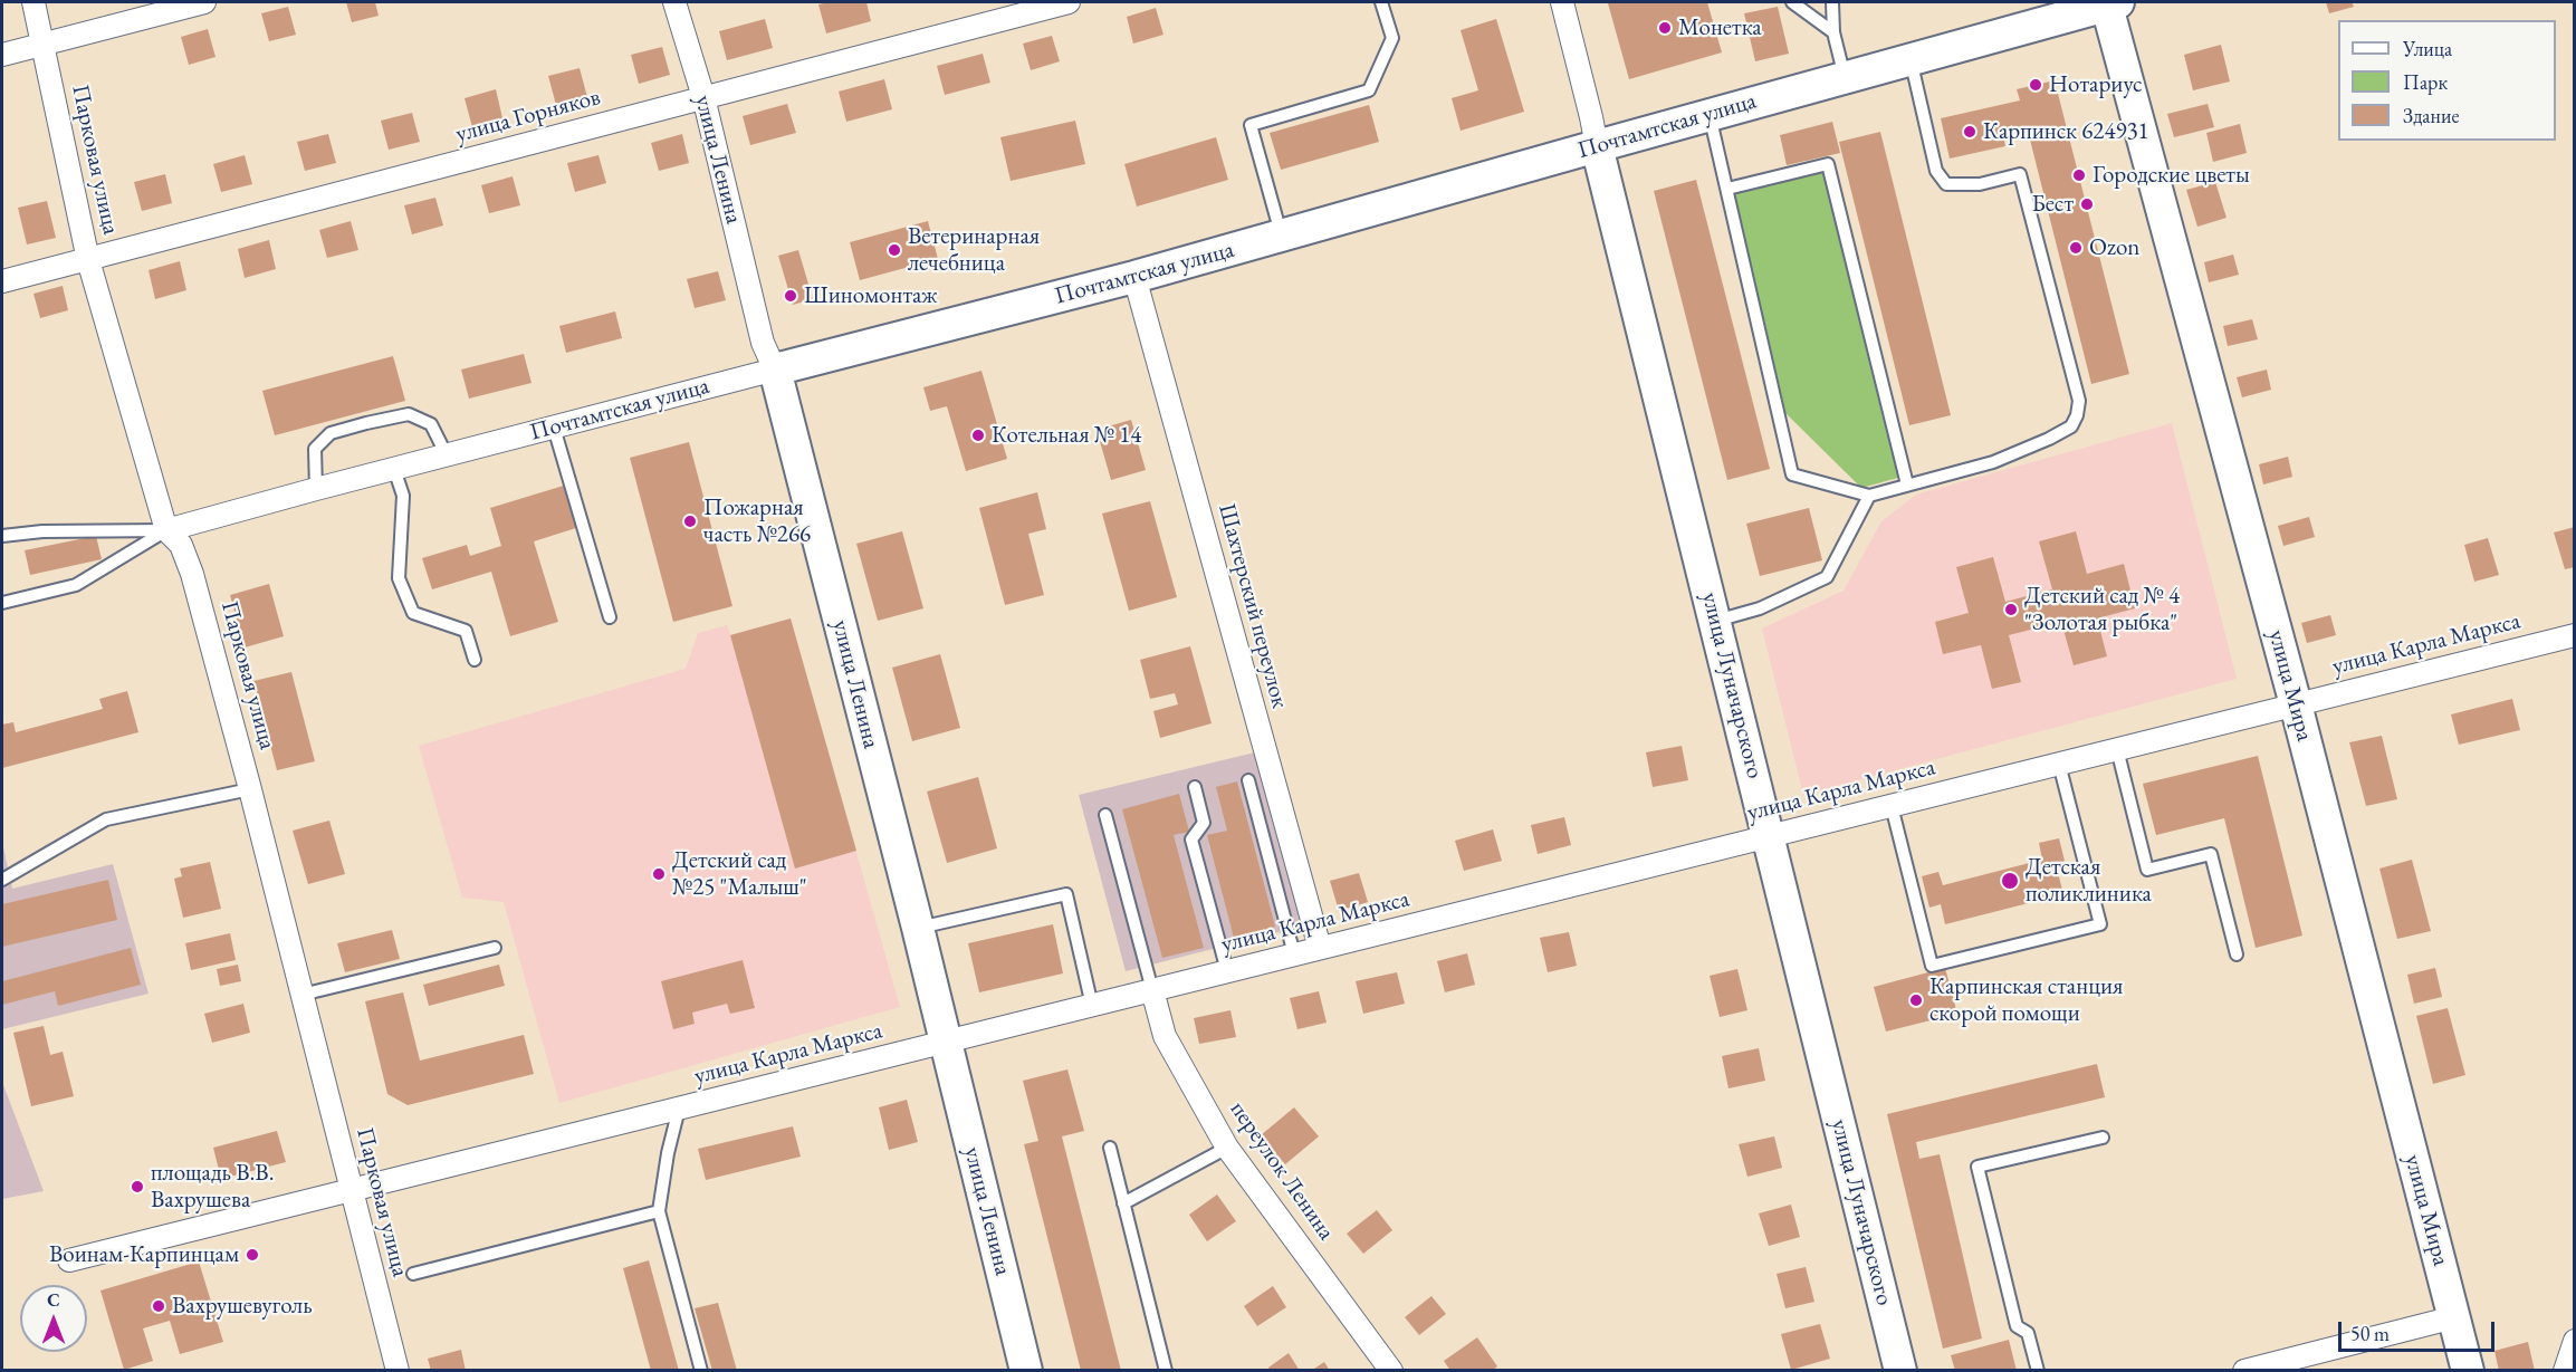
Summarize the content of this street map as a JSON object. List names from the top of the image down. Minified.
{"streets":{"street":["улица Горняков","Почтамтская улица","Парковая улица","улица Ленина","Шахтерский переулок","улица Карла Маркса","улица Луначарского","улица Мира","переулок Ленина"]},"crossings":[["улица Горняков","Парковая улица"],["улица Горняков","улица Ленина"],["Почтамтская улица","Парковая улица"],["Почтамтская улица","улица Ленина"],["Почтамтская улица","Шахтерский переулок"],["Почтамтская улица","улица Луначарского"],["Почтамтская улица","улица Мира"],["Парковая улица","улица Карла Маркса"],["улица Ленина","улица Карла Маркса"],["Шахтерский переулок","улица Карла Маркса"],["улица Карла Маркса","улица Луначарского"],["улица Карла Маркса","улица Мира"],["улица Карла Маркса","переулок Ленина"]],"places":["Монетка","Нотариус","Карпинск 624931","Городские цветы","Бест","Ozon","Ветеринарная лечебница","Шиномонтаж","Котельная № 14","Пожарная часть №266","Детский сад № 4 \"Золотая рыбка\"","Детский сад №25 \"Малыш\"","Детская поликлиника","Карпинская станция скорой помощи","площадь В.В. Вахрушева","Воинам-Карпинцам","Вахрушевуголь"],"legend":["Улица","Парк","Здание"],"scale_bar":"50 m","north":"top"}
